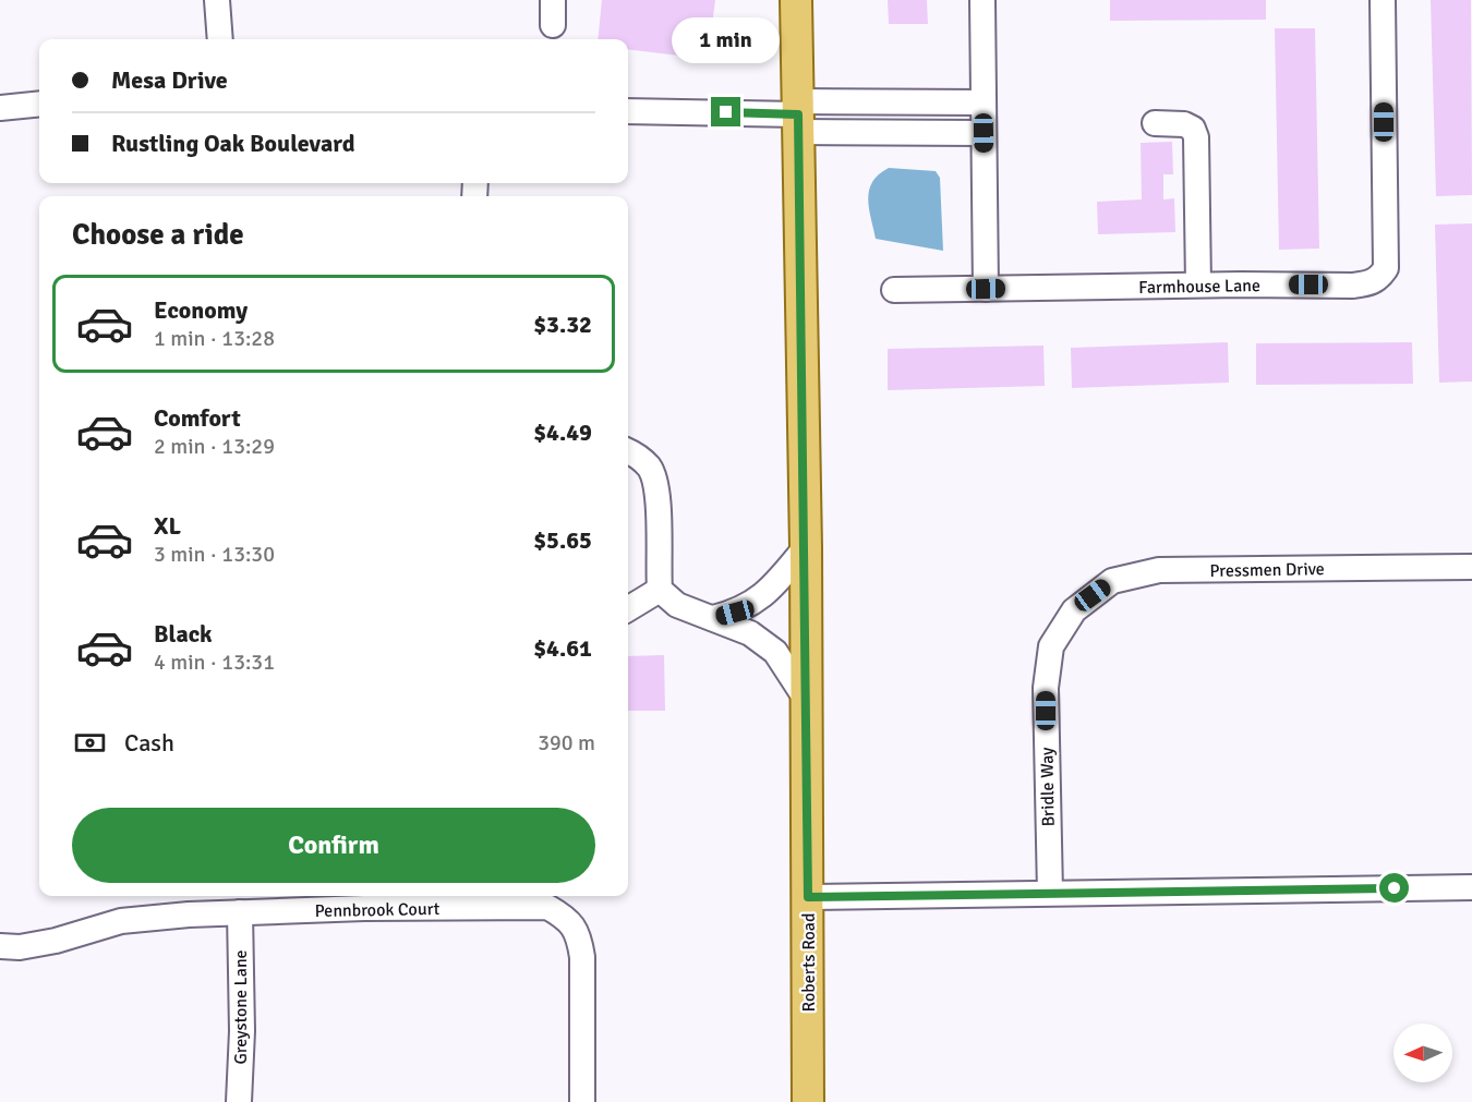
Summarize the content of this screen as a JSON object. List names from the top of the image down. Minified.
{"streets":{"main road":["Roberts Road"],"street":["Farmhouse Lane","Pressmen Drive","Bridle Way","Pennbrook Court","Greystone Lane"]},"crossings":[["Pressmen Drive","Bridle Way"],["Pennbrook Court","Greystone Lane"]],"north":"left","page":{"bubble":"1 min","banner":["Mesa Drive","Rustling Oak Boulevard"],"heading":"Choose a ride","list":[{"name":"Economy","note":"1 min · 13:28","value":"$3.32"},{"name":"Comfort","note":"2 min · 13:29","value":"$4.49"},{"name":"XL","note":"3 min · 13:30","value":"$5.65"},{"name":"Black","note":"4 min · 13:31","value":"$4.61"}],"pay":["Cash","390 m"],"buttons":"Confirm"}}
